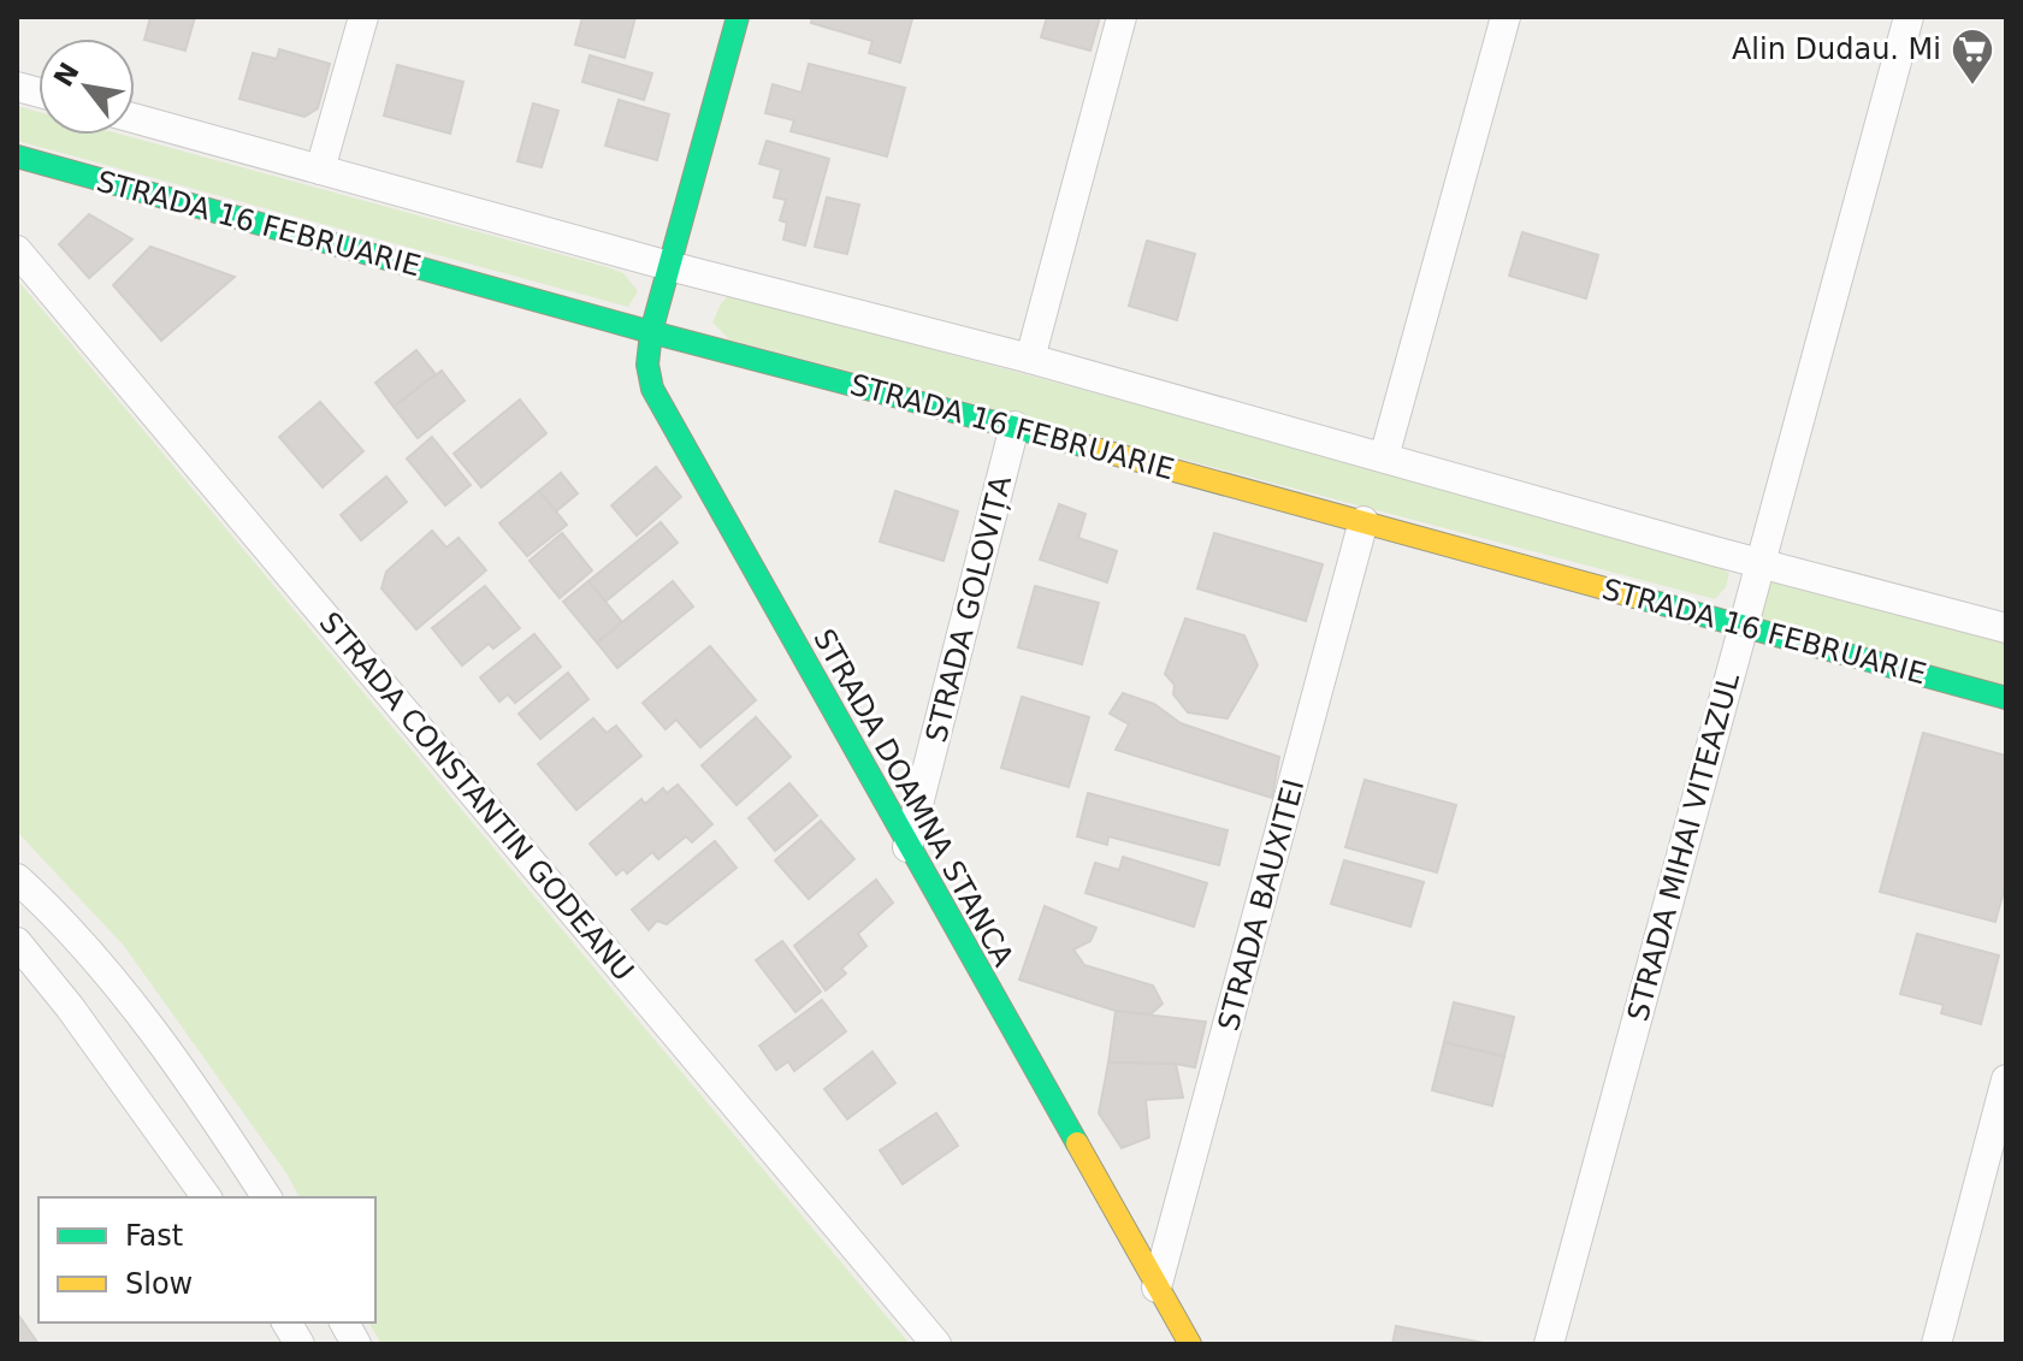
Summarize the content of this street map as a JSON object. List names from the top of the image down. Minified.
{"streets":{"street":["STRADA 16 FEBRUARIE","STRADA GOLOVIȚA","STRADA CONSTANTIN GODEANU","STRADA DOAMNA STANCA","STRADA MIHAI VITEAZUL","STRADA BAUXITEI"]},"crossings":[["STRADA 16 FEBRUARIE","STRADA GOLOVIȚA"],["STRADA 16 FEBRUARIE","STRADA DOAMNA STANCA"],["STRADA 16 FEBRUARIE","STRADA MIHAI VITEAZUL"],["STRADA 16 FEBRUARIE","STRADA BAUXITEI"],["STRADA GOLOVIȚA","STRADA DOAMNA STANCA"],["STRADA DOAMNA STANCA","STRADA BAUXITEI"]],"places":{"supermarket":["Alin Dudau. Mi"]},"legend":["Fast","Slow"],"north":"top left"}
